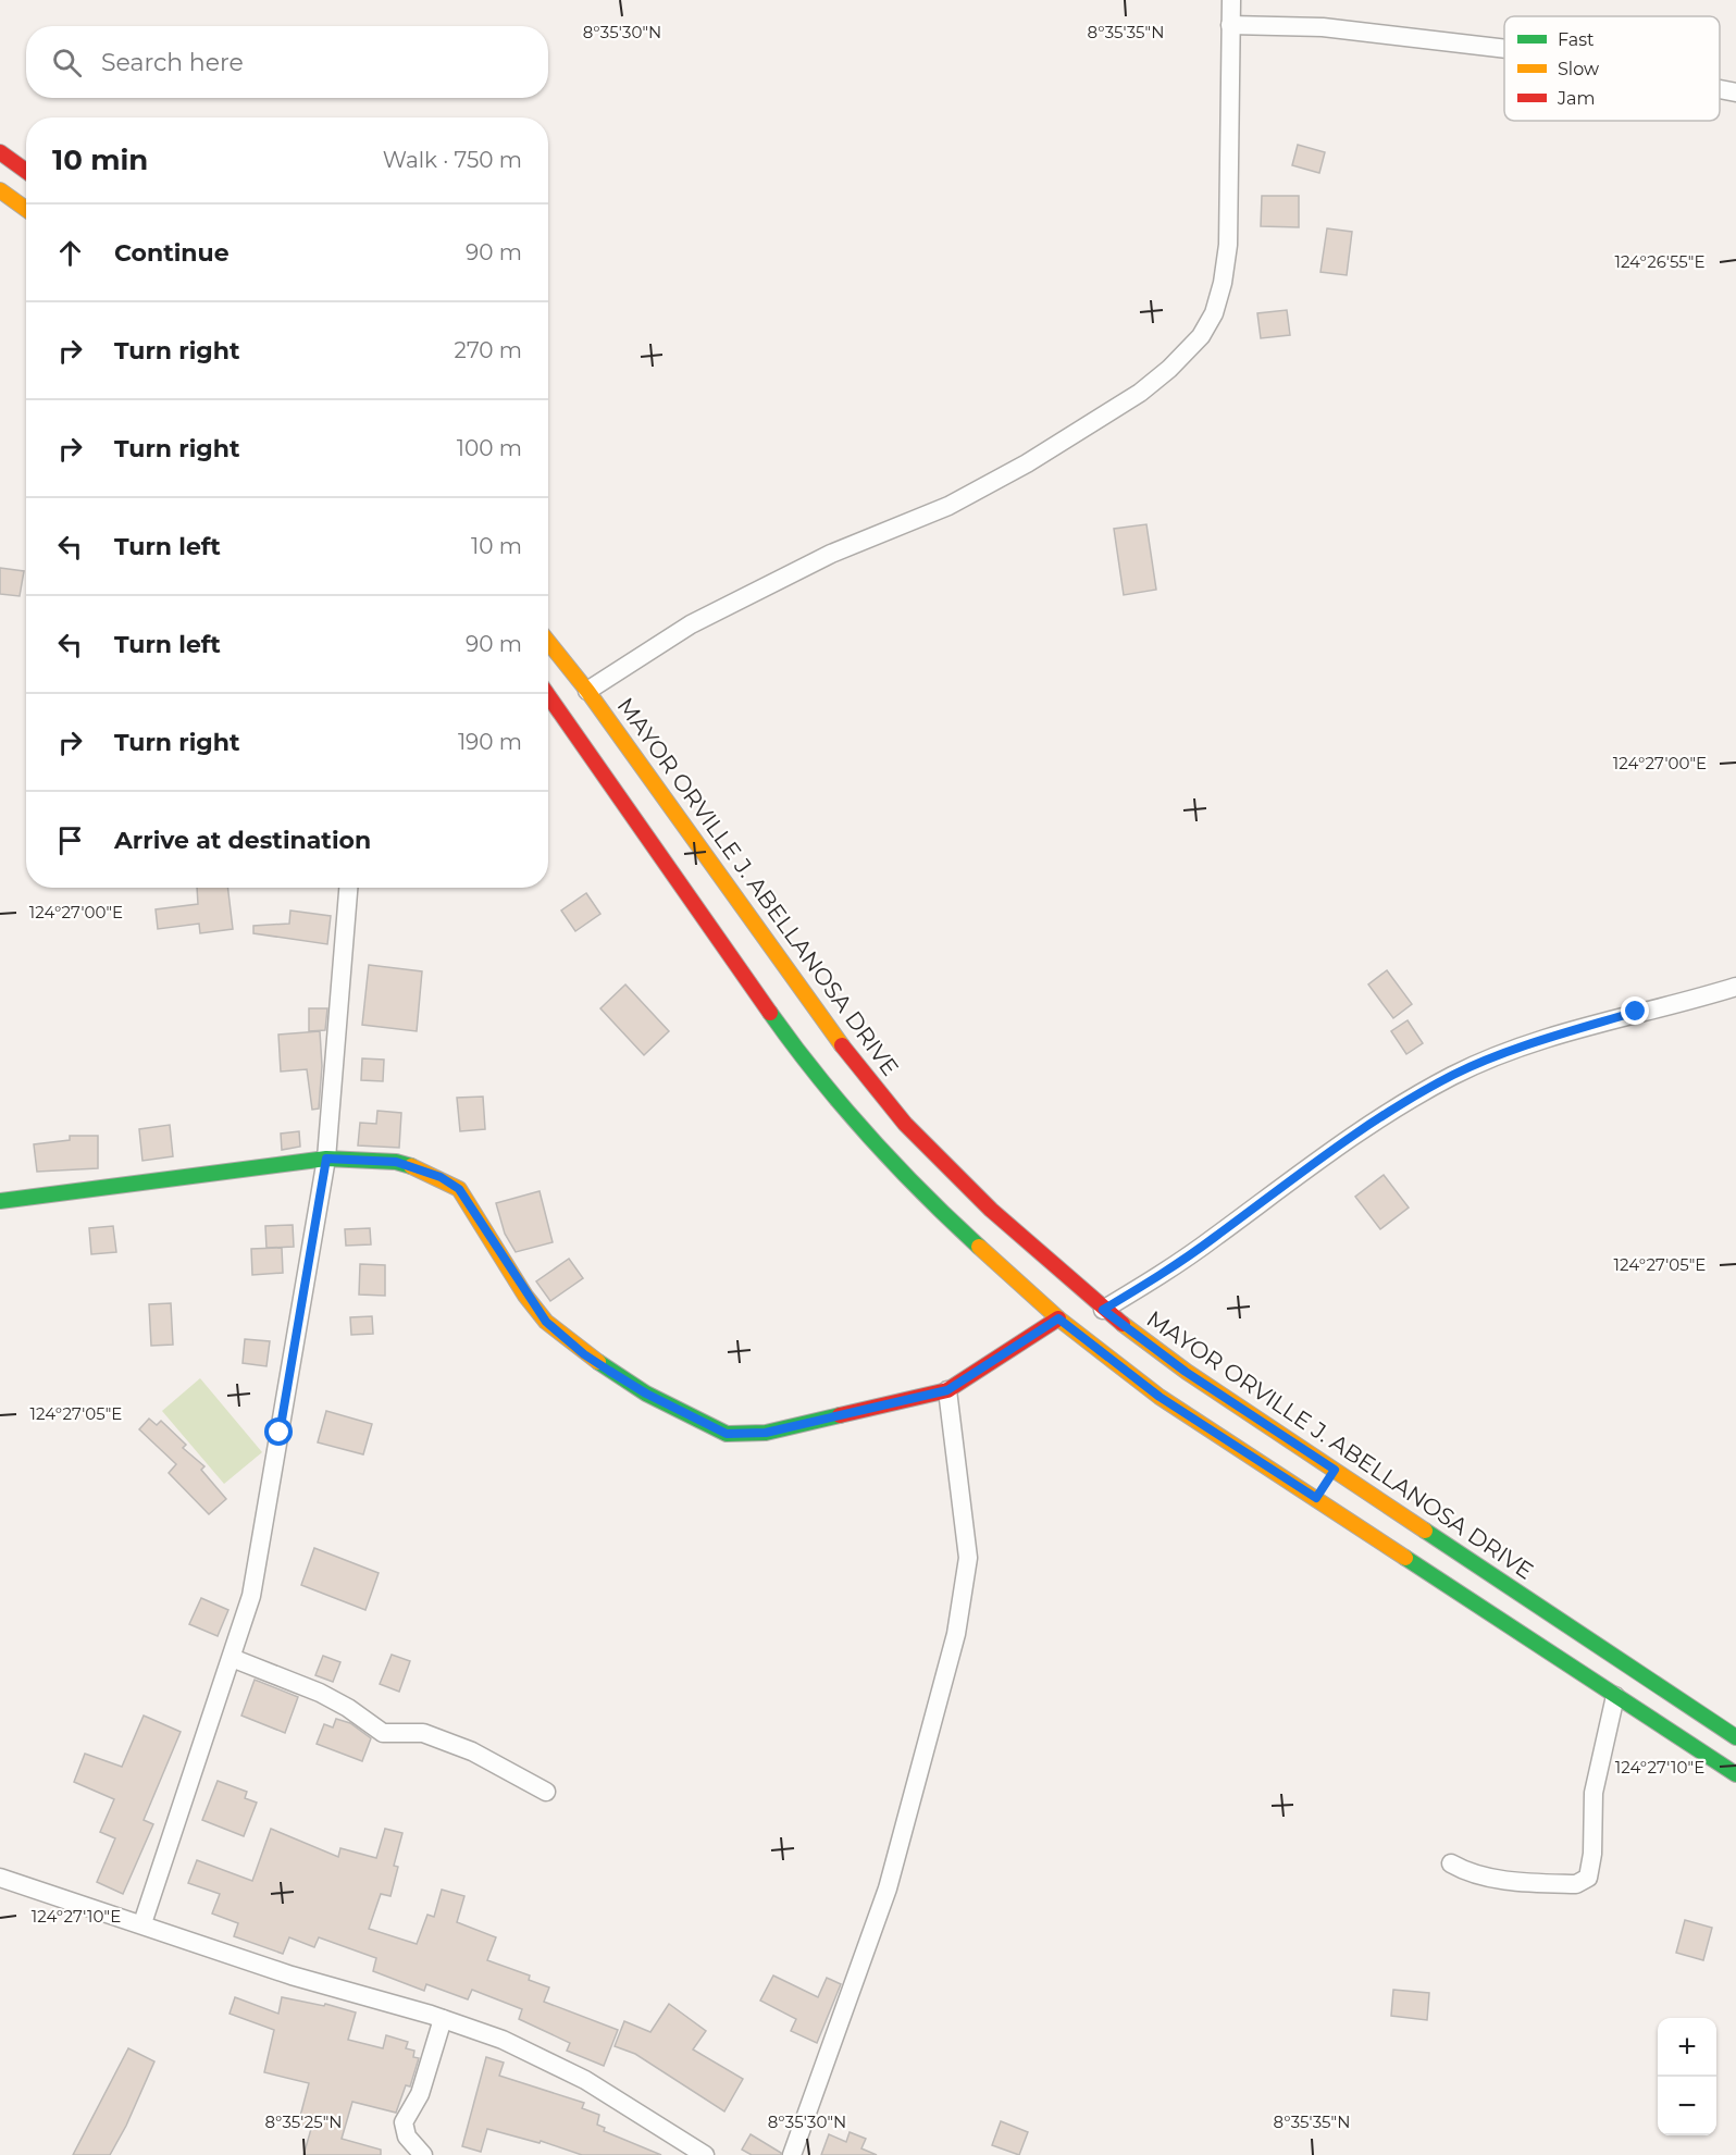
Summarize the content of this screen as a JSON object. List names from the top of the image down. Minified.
{"streets":{"main road":["MAYOR ORVILLE J. ABELLANOSA DRIVE"]},"legend":["Fast","Slow","Jam"],"page":{"search":"Search here","heading":["10 min","Walk · 750 m"],"list":[["Continue","90 m"],["Turn right","270 m"],["Turn right","100 m"],["Turn left","10 m"],["Turn left","90 m"],["Turn right","190 m"],"Arrive at destination"],"map_buttons":["+","−"]},"coordinates":["8°35'30\"N","8°35'35\"N","124°26'55\"E","124°27'00\"E","124°27'05\"E","124°27'10\"E","8°35'25\"N"]}
